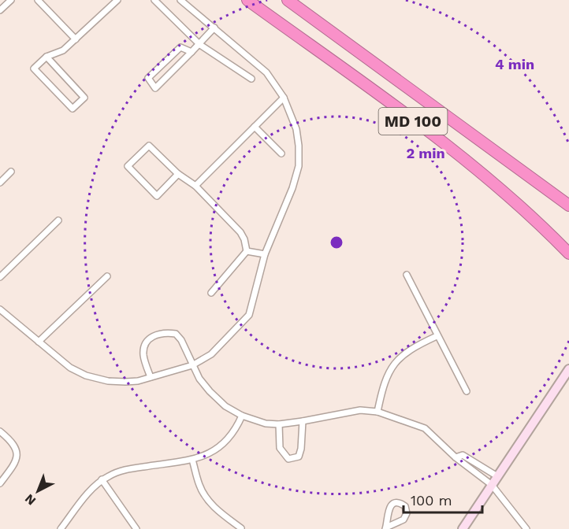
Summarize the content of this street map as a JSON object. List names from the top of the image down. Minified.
{"streets":{"highway":["MD 100"]},"scale_bar":"100 m","north":"bottom left","rings":["4 min","2 min"]}
